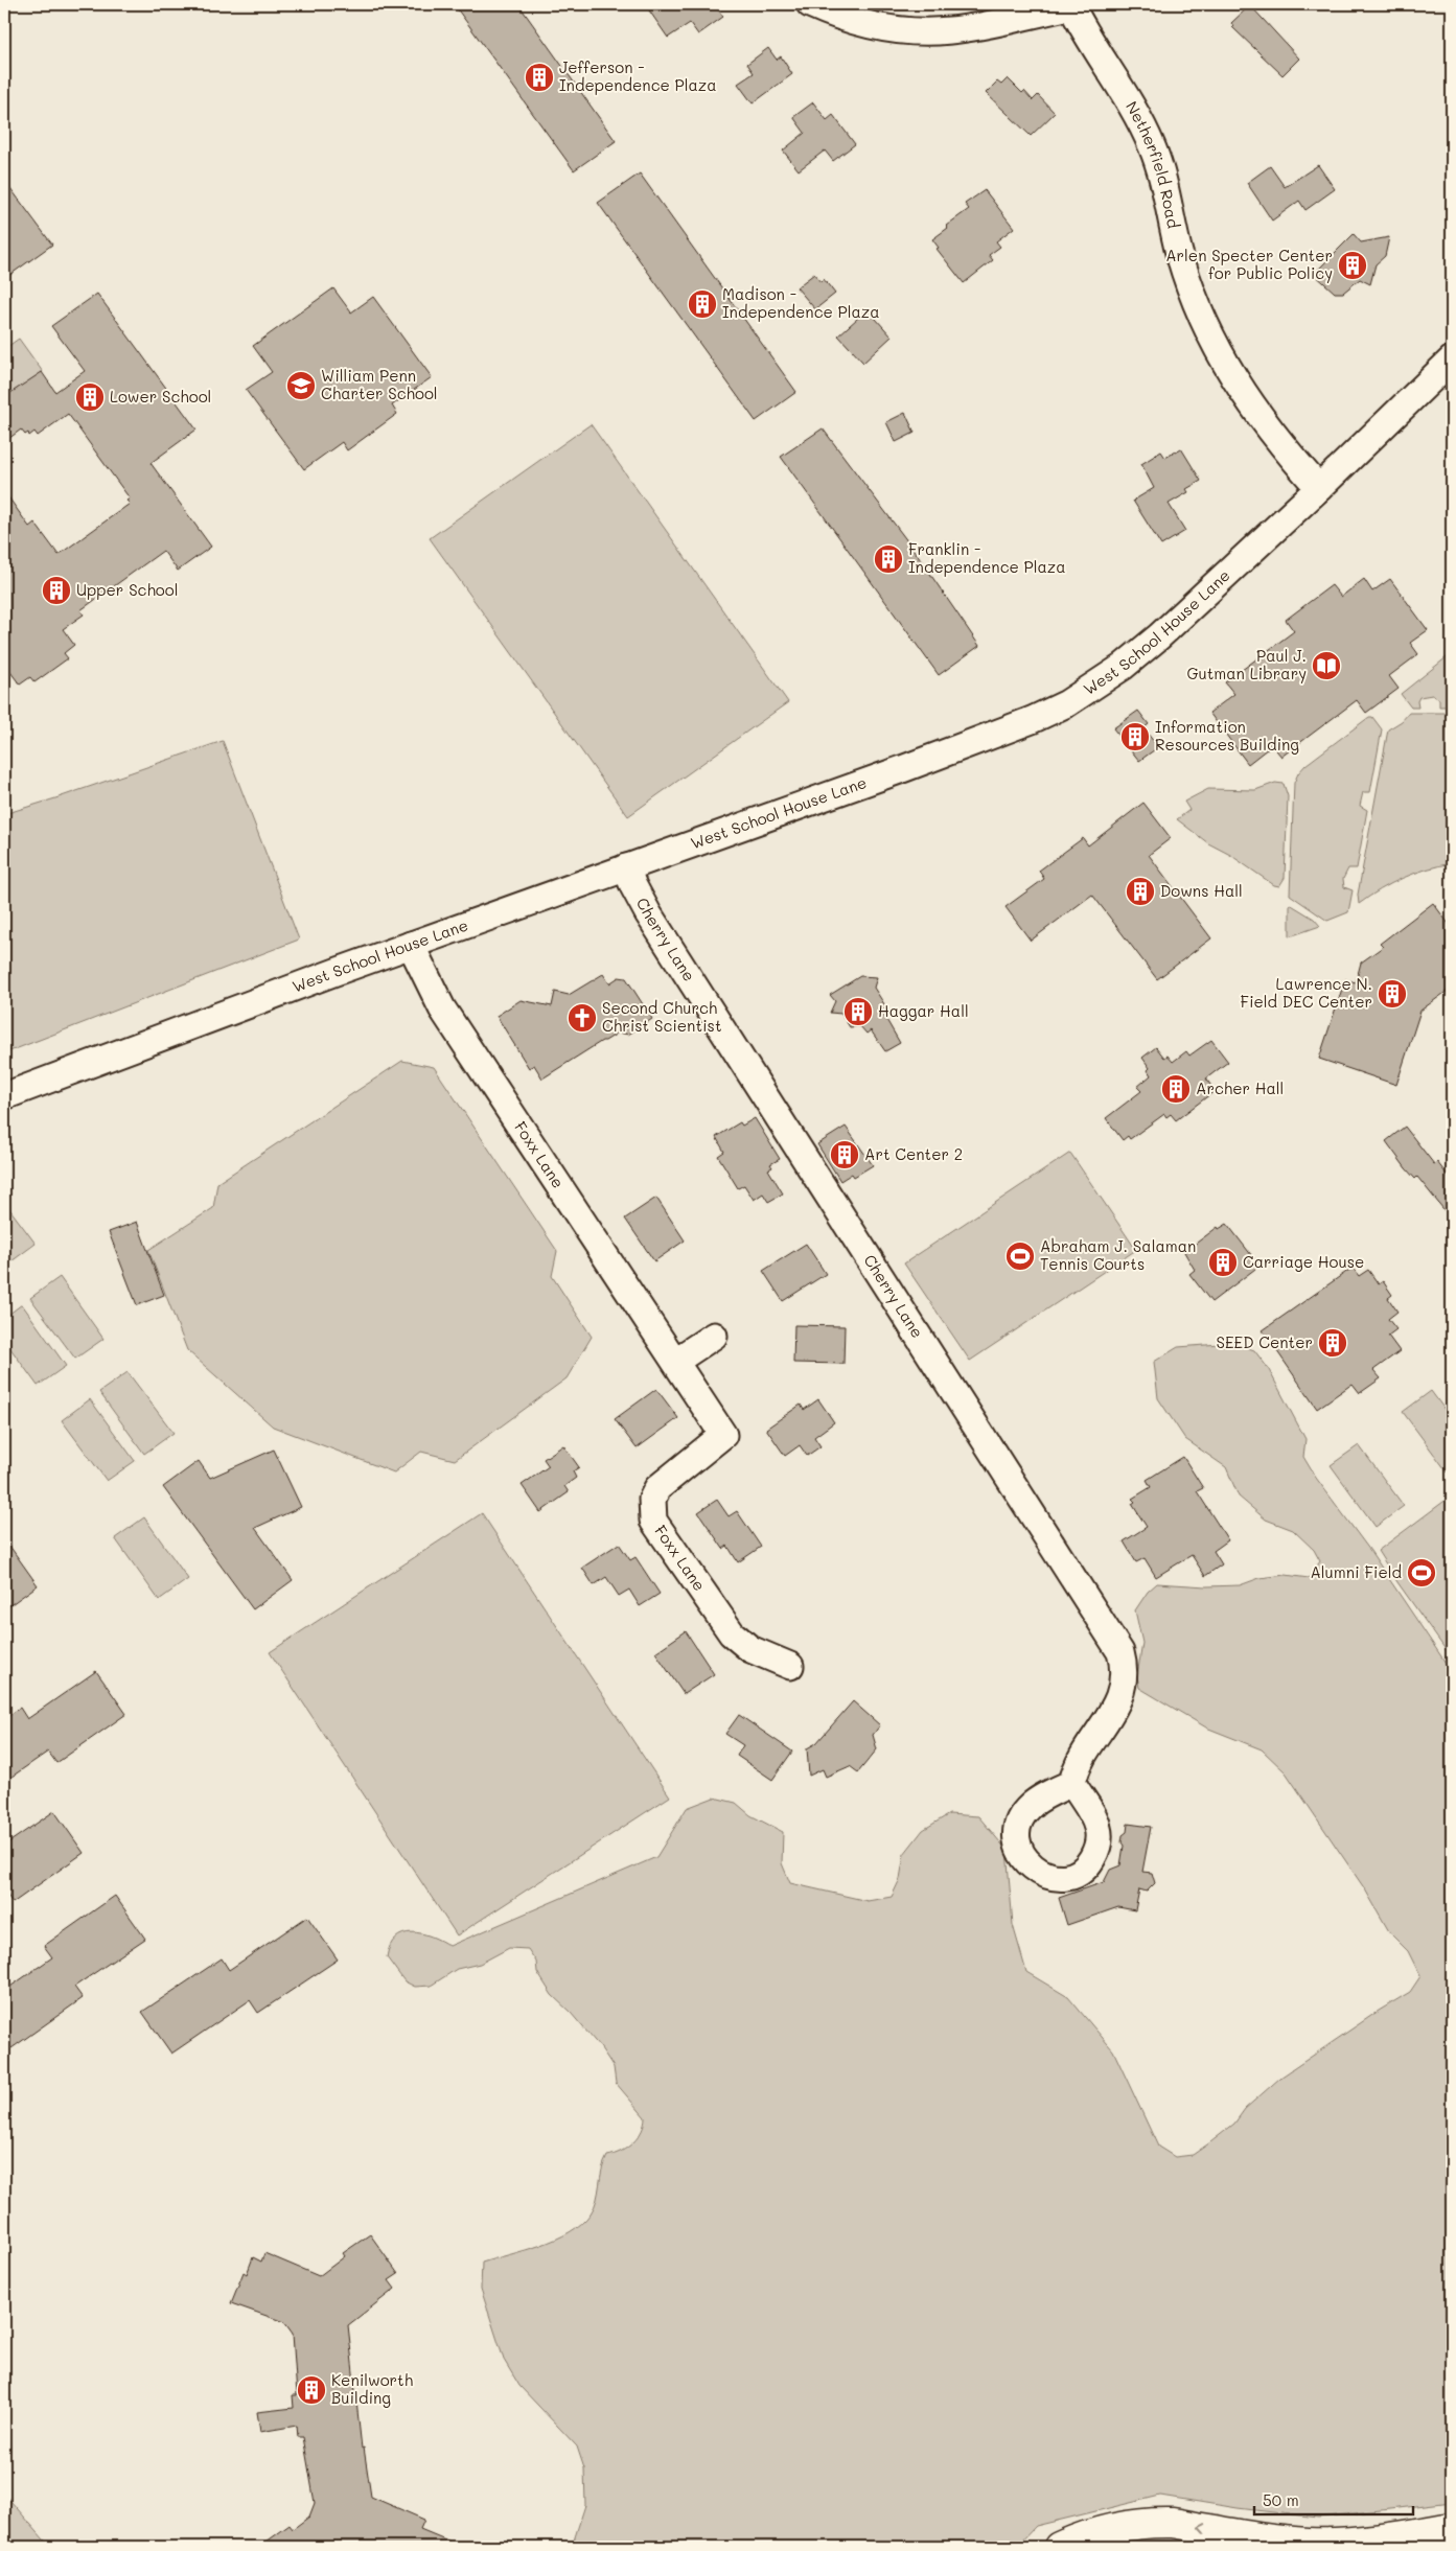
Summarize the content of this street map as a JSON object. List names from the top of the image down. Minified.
{"streets":{"street":["Netherfield Road","West School House Lane","Cherry Lane","Foxx Lane"]},"crossings":[["Netherfield Road","West School House Lane"],["West School House Lane","Cherry Lane"],["West School House Lane","Foxx Lane"]],"places":{"building":["Jefferson - Independence Plaza","Arlen Specter Center for Public Policy","Madison - Independence Plaza","Lower School","Franklin - Independence Plaza","Upper School","Information Resources Building","Downs Hall","Lawrence N. Field DEC Center","Haggar Hall","Archer Hall","Art Center 2","Carriage House","SEED Center","Kenilworth Building"],"school or university":["William Penn Charter School"],"library":["Paul J. Gutman Library"],"church":["Second Church Christ Scientist"],"sports":["Abraham J. Salaman Tennis Courts","Alumni Field"]},"scale_bar":"50 m"}
